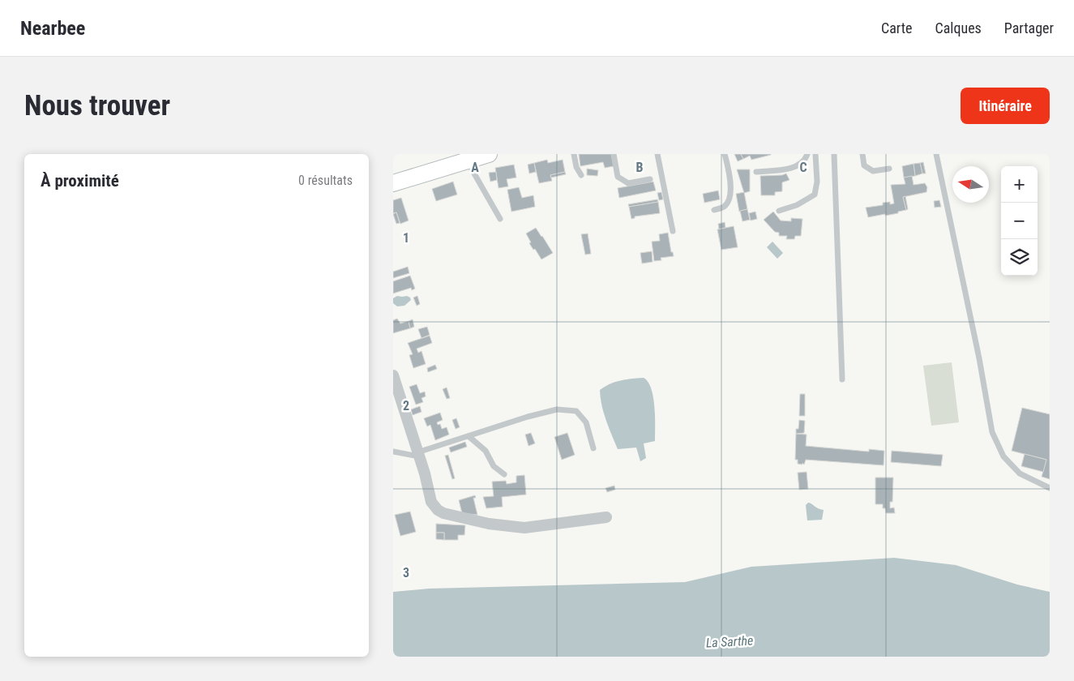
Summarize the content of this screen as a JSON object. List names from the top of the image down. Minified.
{"water":["La Sarthe"],"north":"left","page":{"header":"Nearbee","nav":["Carte","Calques","Partager"],"buttons":"Itinéraire","title":"Nous trouver","heading":["À proximité","0 résultats"],"map_buttons":["+","−"]},"grid":{"columns":["A","B","C"],"rows":["1","2","3"]}}
